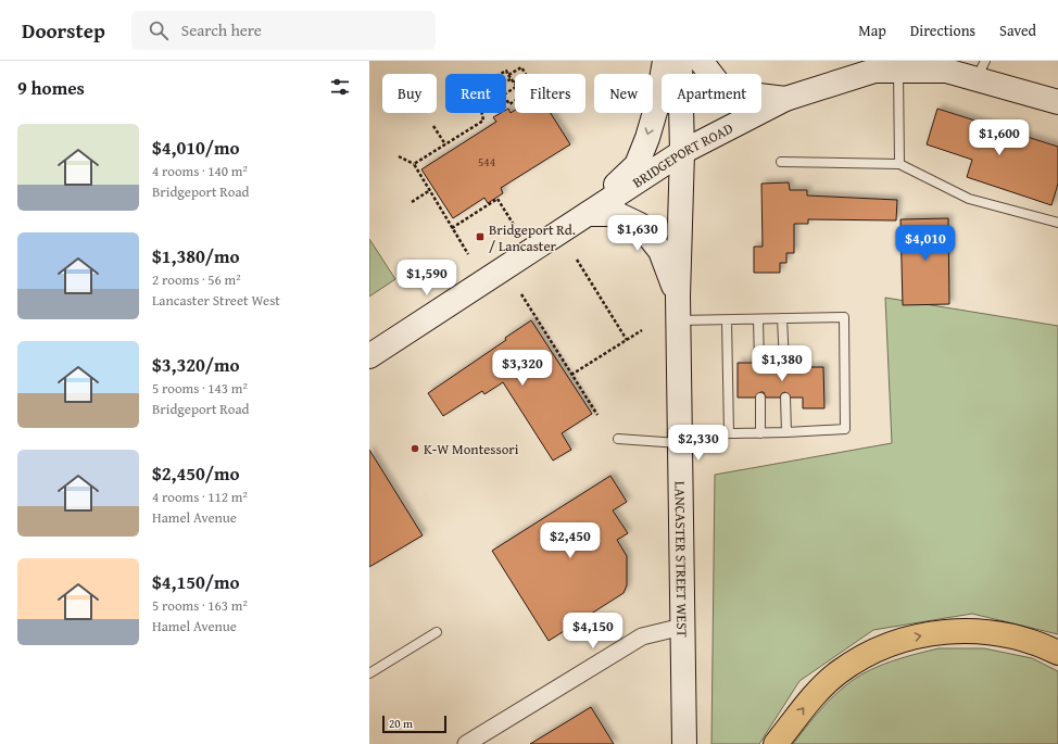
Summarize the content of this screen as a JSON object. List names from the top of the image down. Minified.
{"streets":{"main road":["BRIDGEPORT ROAD","LANCASTER STREET WEST"]},"crossings":[["BRIDGEPORT ROAD","LANCASTER STREET WEST"]],"places":{"transit":["Bridgeport Rd. / Lancaster"],"other":["K-W Montessori"]},"house_numbers":["544"],"scale_bar":"20 m","page":{"header":"Doorstep","search":"Search here","nav":["Map","Directions","Saved"],"heading":"9 homes","chip":["Buy","Rent","Filters","New","Apartment"],"list":[{"name":"$4,010/mo","note":"4 rooms · 140 m² · Bridgeport Road"},{"name":"$1,380/mo","note":"2 rooms · 56 m² · Lancaster Street West"},{"name":"$3,320/mo","note":"5 rooms · 143 m² · Bridgeport Road"},{"name":"$2,450/mo","note":"4 rooms · 112 m² · Hamel Avenue"},{"name":"$4,150/mo","note":"5 rooms · 163 m² · Hamel Avenue"}],"price":["$1,600","$1,630","$4,010","$1,590","$1,380","$3,320","$2,330","$2,450","$4,150"],"scale":"20 m"}}
